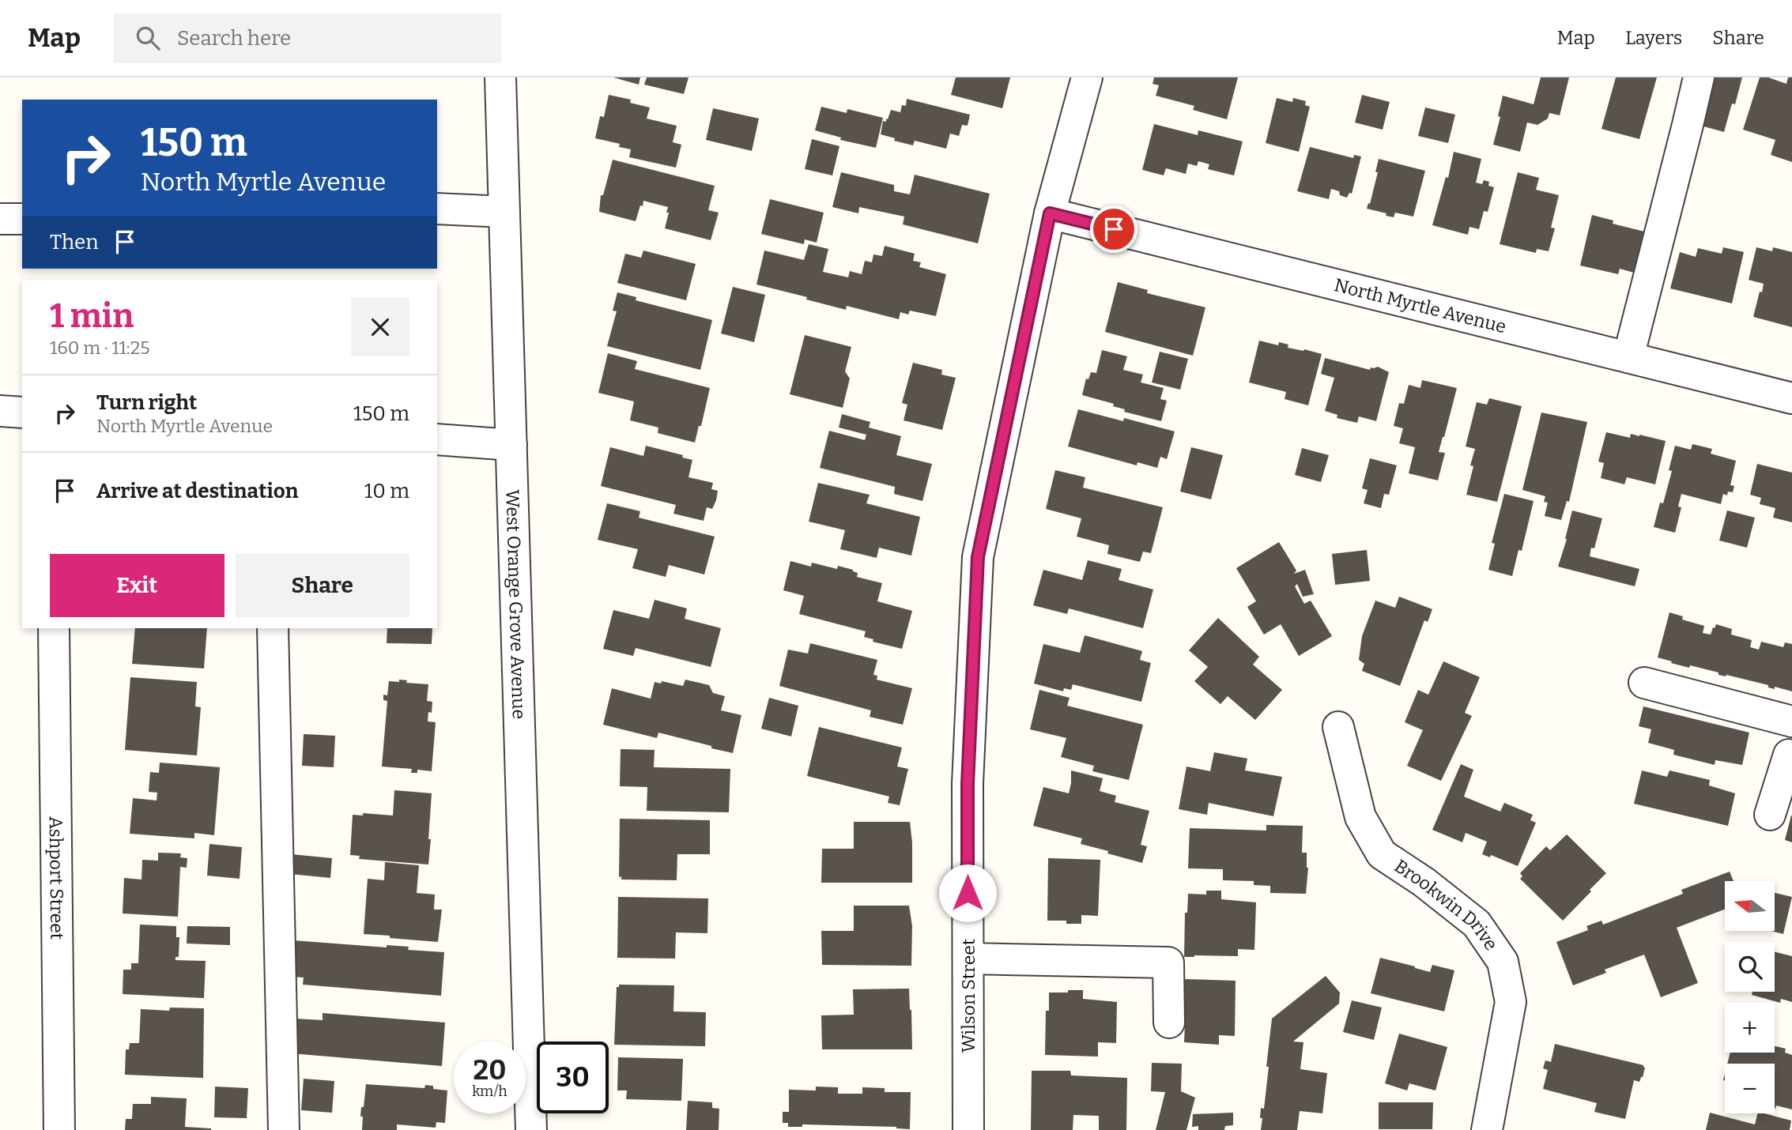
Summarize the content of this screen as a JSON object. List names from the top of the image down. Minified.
{"streets":{"street":["North Myrtle Avenue","West Orange Grove Avenue","Ashport Street","Brookwin Drive","Wilson Street"]},"crossings":[["North Myrtle Avenue","Wilson Street"]],"north":"left","page":{"header":"Map","search":"Search here","nav":["Map","Layers","Share"],"turn":["150 m","North Myrtle Avenue"],"then":"Then","heading":["1 min","160 m · 11:25"],"list":[{"name":"Turn right","note":"North Myrtle Avenue","value":"150 m"},{"name":"Arrive at destination","value":"10 m"}],"buttons":["Exit","Share"],"map_buttons":["+","−"],"speed":"20 km/h","limit":"30"}}
